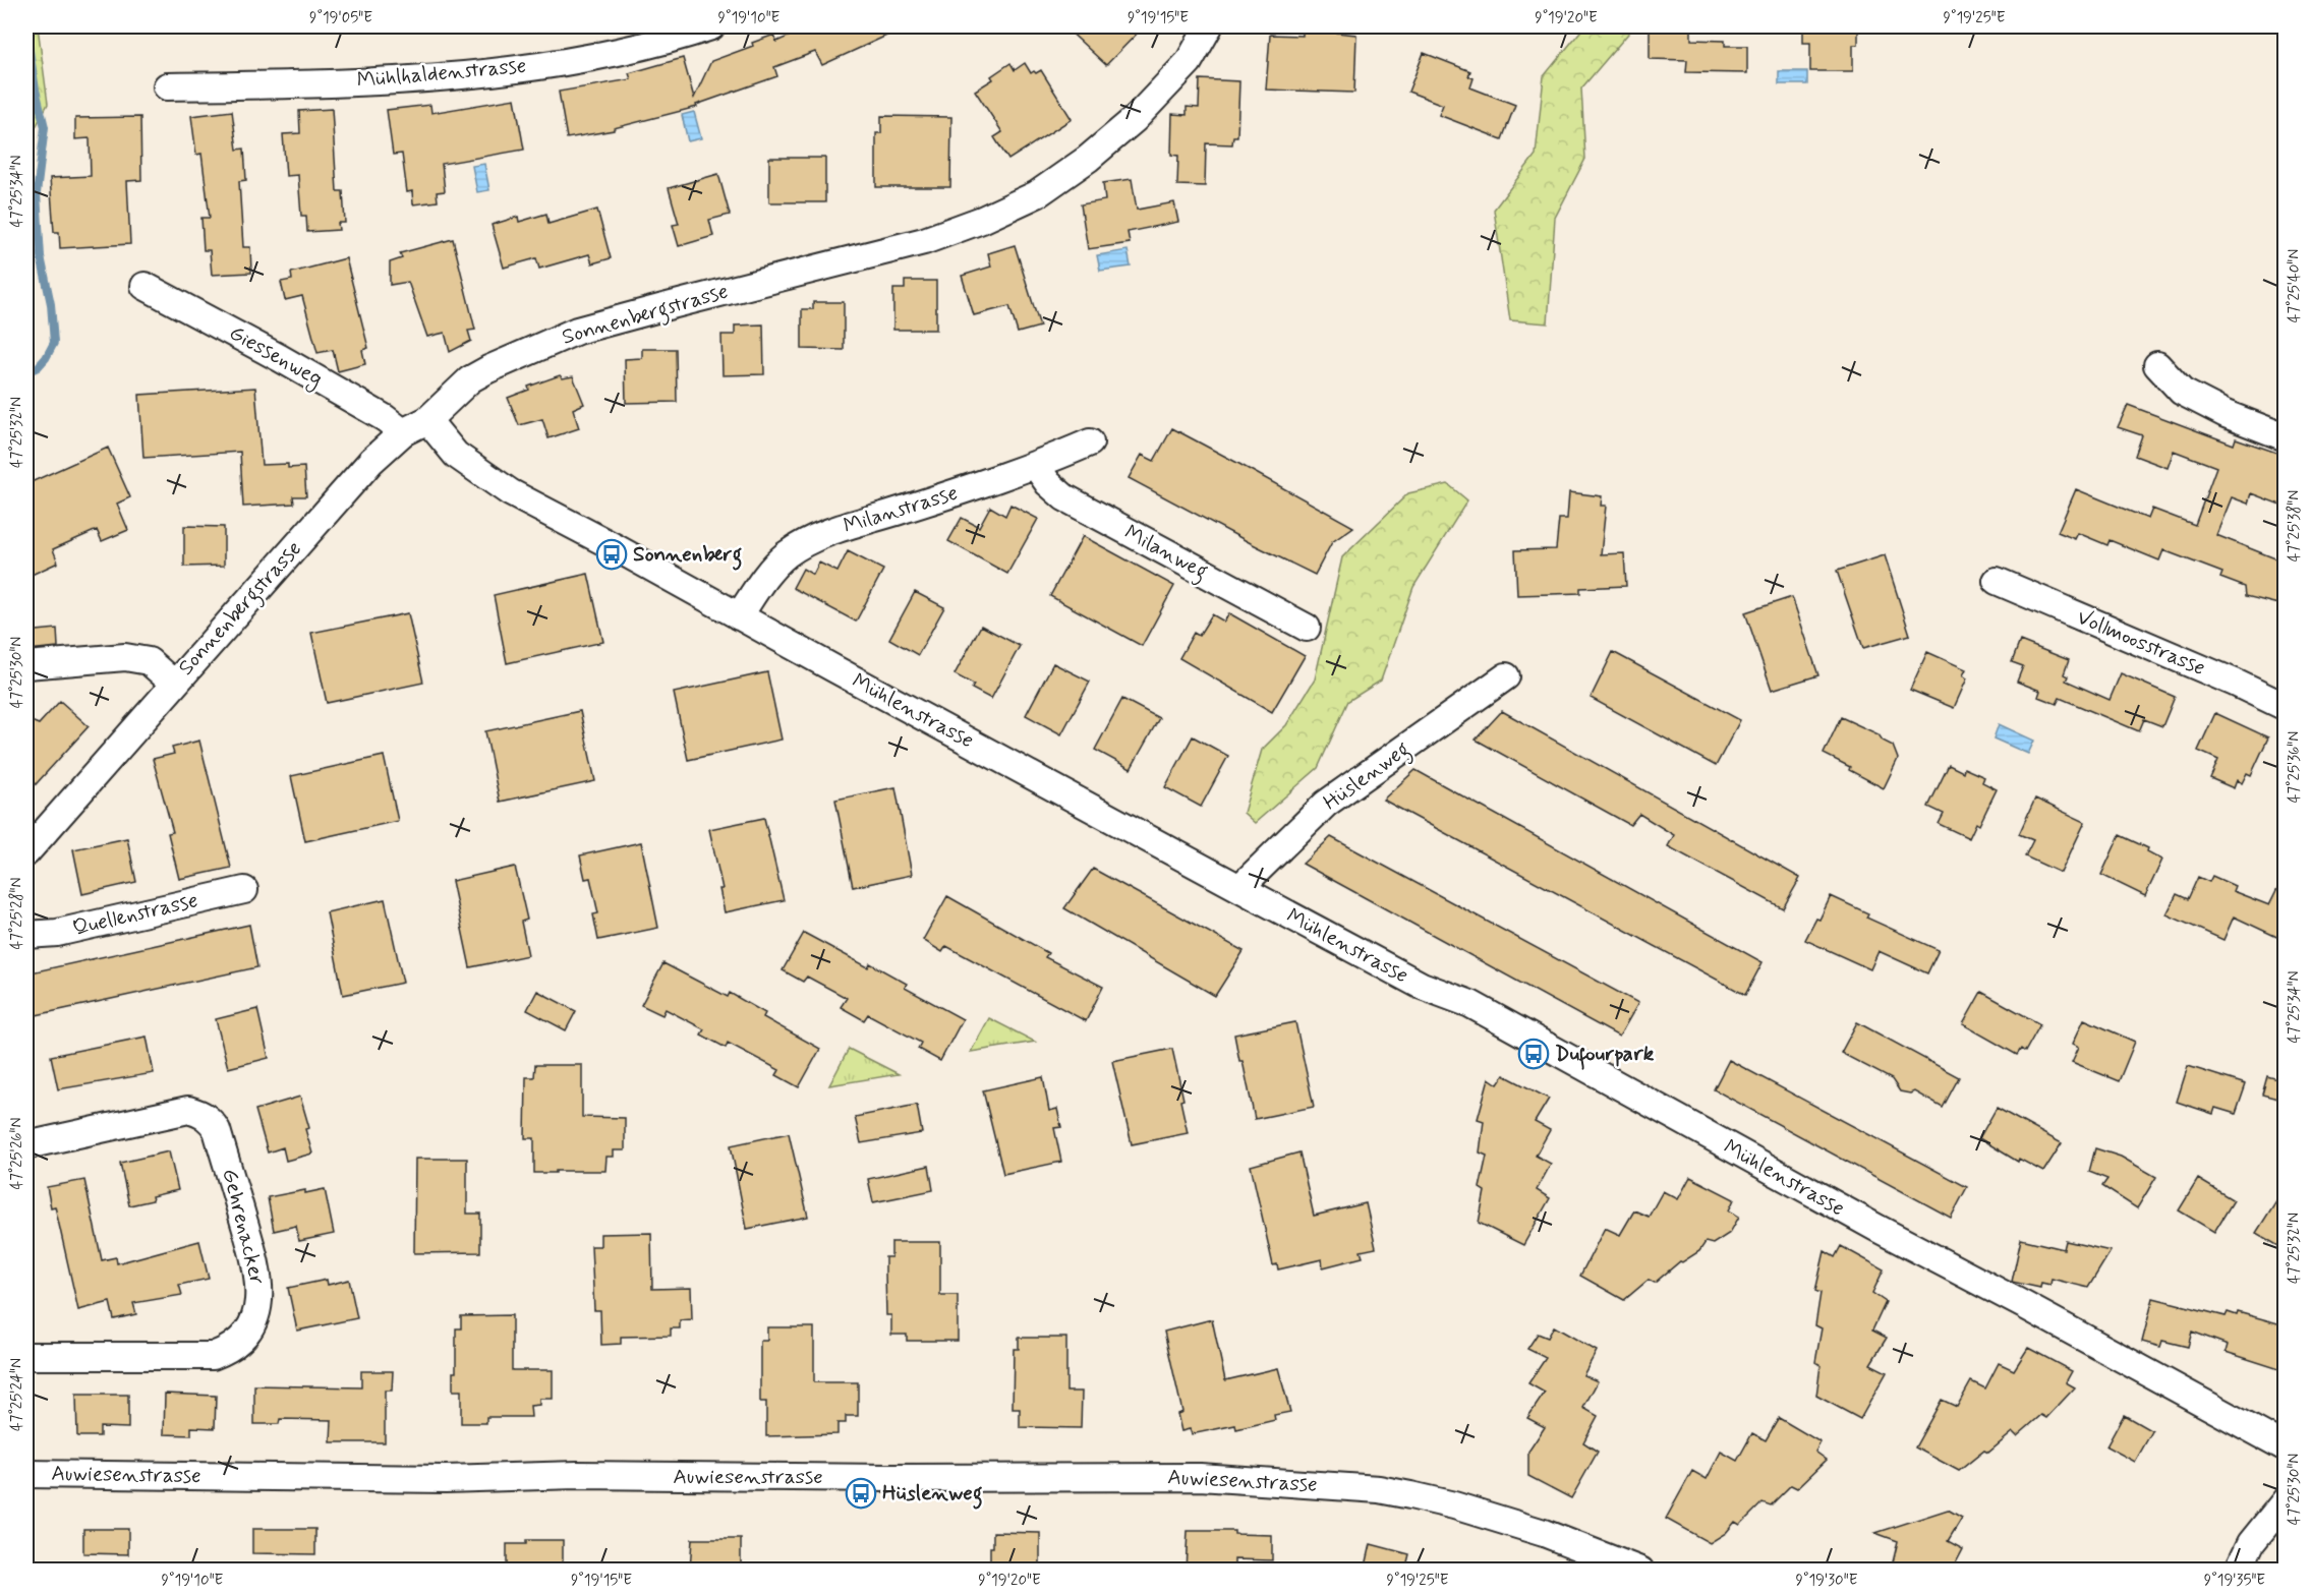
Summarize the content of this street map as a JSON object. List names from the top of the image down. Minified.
{"streets":{"street":["Mühlhaldenstrasse","Sonnenbergstrasse","Giessenweg","Milanstrasse","Milanweg","Vollmoosstrasse","Mühlenstrasse","Hüslenweg","Quellenstrasse","Gehrenacker","Auwiesenstrasse"]},"crossings":[["Sonnenbergstrasse","Giessenweg"],["Sonnenbergstrasse","Mühlenstrasse"],["Milanstrasse","Milanweg"],["Milanstrasse","Mühlenstrasse"],["Mühlenstrasse","Hüslenweg"]],"places":{"bus stop":["Sonnenberg","Dufourpark","Hüslenweg"]},"coordinates":["9°19'05\"E","9°19'10\"E","9°19'15\"E","9°19'20\"E","9°19'25\"E","47°25'34\"N","47°25'40\"N","47°25'32\"N","47°25'38\"N","47°25'30\"N","47°25'36\"N","47°25'28\"N","47°25'26\"N","47°25'24\"N","9°19'30\"E","9°19'35\"E"]}
